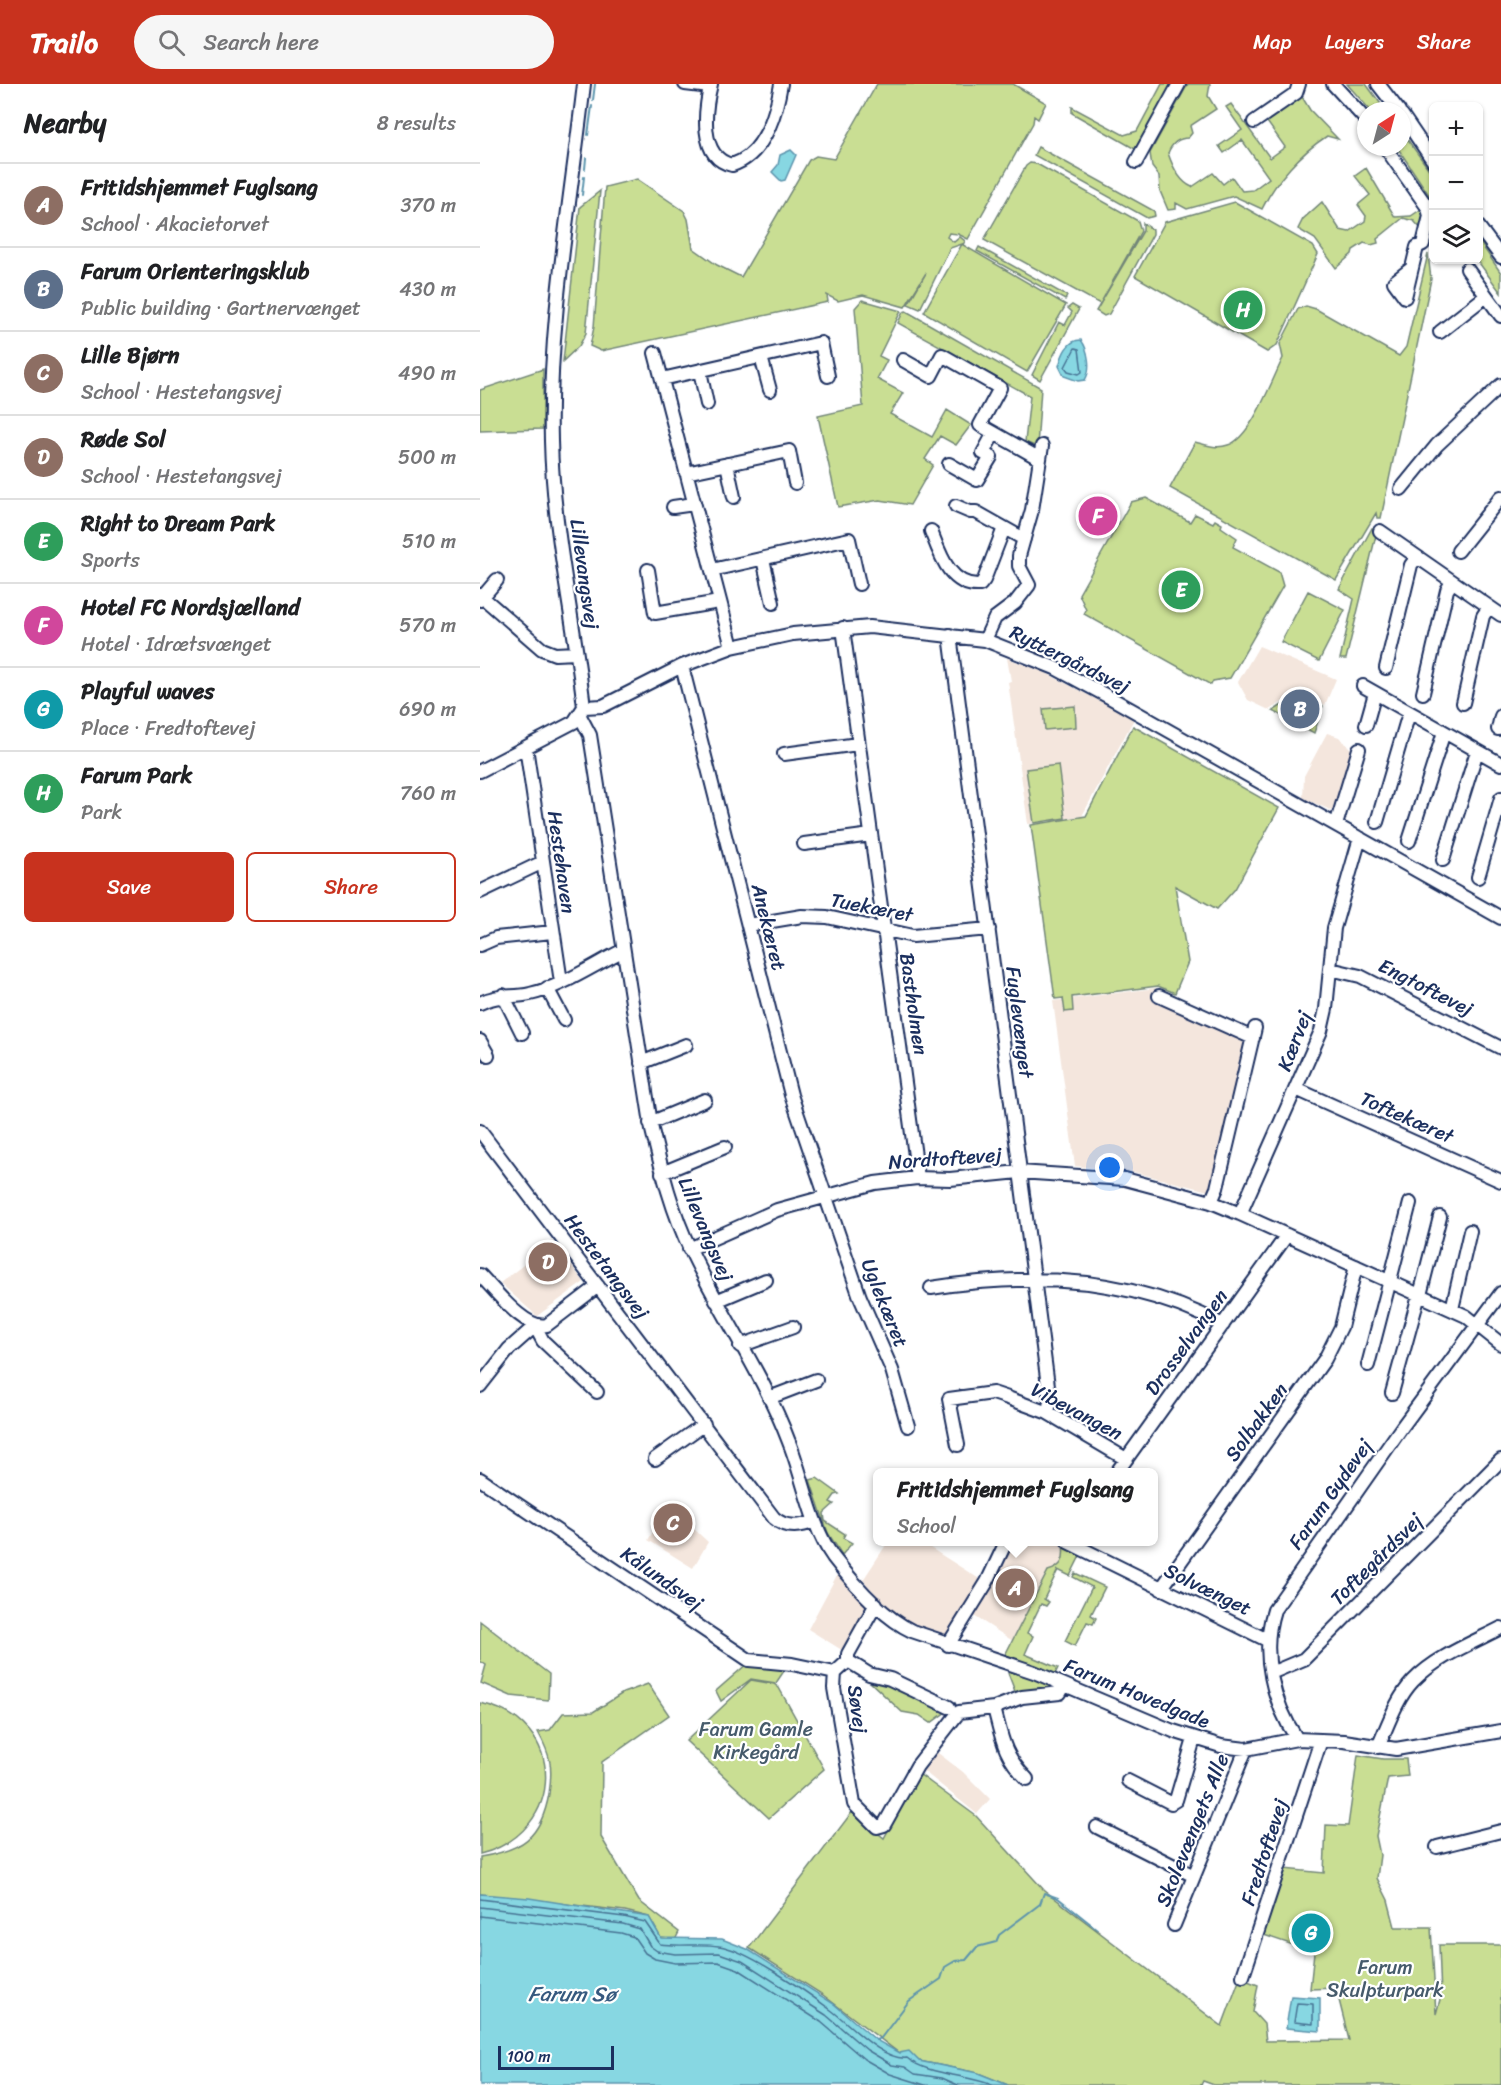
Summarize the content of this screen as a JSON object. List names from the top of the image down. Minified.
{"streets":{"street":["Lillevangsvej","Ryttergårdsvej","Hestehaven","Tuekæret","Anekæret","Engtoftevej","Bastholmen","Fuglevænget","Kærvej","Toftekæret","Nordtoftevej","Hestetangsvej","Uglekæret","Drosselvangen","Vibevangen","Solbakken","Farum Gydevej","Toftegårdsvej","Kålundsvej","Solvænget","Farum Hovedgade","Søvej","Skolevængets Alle","Fredtoftevej"]},"crossings":[["Lillevangsvej","Ryttergårdsvej"],["Lillevangsvej","Nordtoftevej"],["Lillevangsvej","Hestetangsvej"],["Lillevangsvej","Farum Hovedgade"],["Ryttergårdsvej","Hestehaven"],["Ryttergårdsvej","Anekæret"],["Ryttergårdsvej","Bastholmen"],["Ryttergårdsvej","Fuglevænget"],["Ryttergårdsvej","Kærvej"],["Tuekæret","Anekæret"],["Tuekæret","Bastholmen"],["Tuekæret","Fuglevænget"],["Anekæret","Nordtoftevej"],["Anekæret","Uglekæret"],["Engtoftevej","Kærvej"],["Bastholmen","Nordtoftevej"],["Fuglevænget","Nordtoftevej"],["Fuglevænget","Vibevangen"],["Kærvej","Toftekæret"],["Kærvej","Nordtoftevej"],["Nordtoftevej","Uglekæret"],["Nordtoftevej","Drosselvangen"],["Nordtoftevej","Solbakken"],["Nordtoftevej","Farum Gydevej"],["Hestetangsvej","Farum Hovedgade"],["Drosselvangen","Vibevangen"],["Solbakken","Solvænget"],["Farum Gydevej","Toftegårdsvej"],["Farum Gydevej","Solvænget"],["Farum Gydevej","Farum Hovedgade"],["Kålundsvej","Søvej"],["Farum Hovedgade","Søvej"],["Farum Hovedgade","Skolevængets Alle"],["Farum Hovedgade","Fredtoftevej"]],"water":["Farum Sø"],"parks":["Farum Gamle Kirkegård","Farum Skulpturpark"],"scale_bar":"100 m","north":"top right","page":{"header":"Trailo","search":"Search here","nav":["Map","Layers","Share"],"heading":["Nearby","8 results"],"map_buttons":["+","−"],"list":[{"mark":"A","name":"Fritidshjemmet Fuglsang","note":"School · Akacietorvet","value":"370 m"},{"mark":"B","name":"Farum Orienteringsklub","note":"Public building · Gartnervænget","value":"430 m"},{"mark":"C","name":"Lille Bjørn","note":"School · Hestetangsvej","value":"490 m"},{"mark":"D","name":"Røde Sol","note":"School · Hestetangsvej","value":"500 m"},{"mark":"E","name":"Right to Dream Park","note":"Sports","value":"510 m"},{"mark":"F","name":"Hotel FC Nordsjælland","note":"Hotel · Idrætsvænget","value":"570 m"},{"mark":"G","name":"Playful waves","note":"Place · Fredtoftevej","value":"690 m"},{"mark":"H","name":"Farum Park","note":"Park","value":"760 m"}],"pins":["H","F","E","B","D","C","A","G"],"buttons":["Save","Share"],"popup":["Fritidshjemmet Fuglsang","School"],"scale":"100 m"}}
